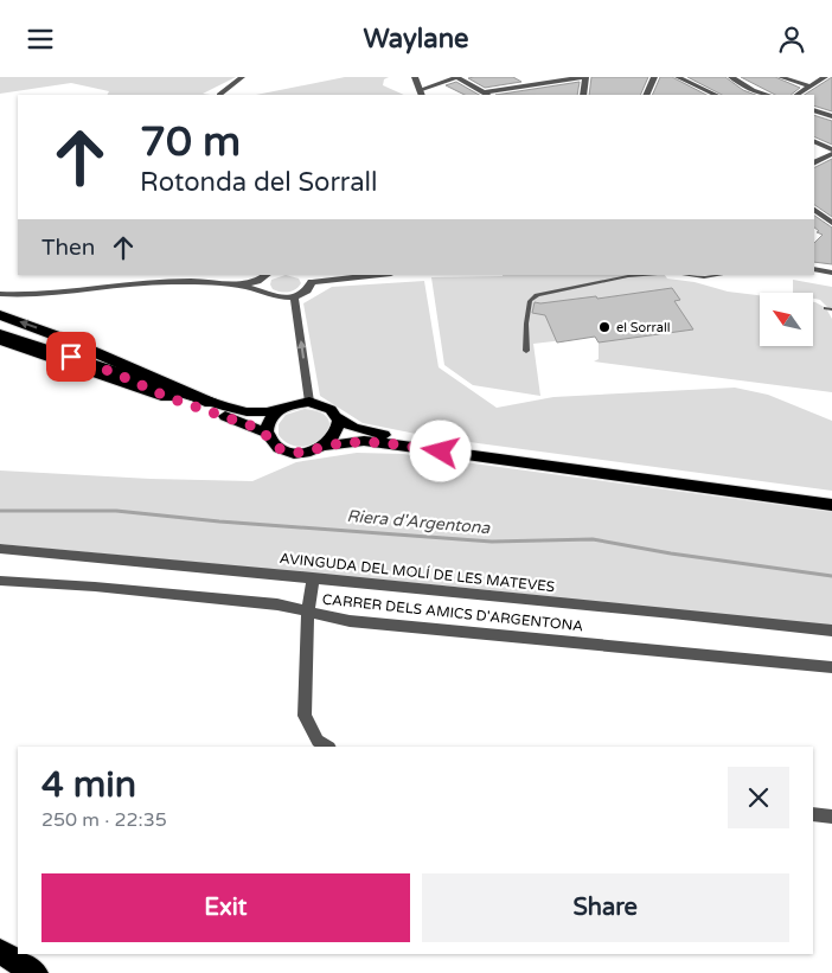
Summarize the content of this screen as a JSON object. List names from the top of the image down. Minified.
{"streets":{"street":["AVINGUDA DEL MOLÍ DE LES MATEVES","CARRER DELS AMICS D'ARGENTONA"]},"water":["Riera d'Argentona"],"places":["el Sorrall"],"north":"top left","page":{"header":"Waylane","turn":["70 m","Rotonda del Sorrall"],"then":"Then","heading":["4 min","250 m · 22:35"],"buttons":["Exit","Share"]}}
